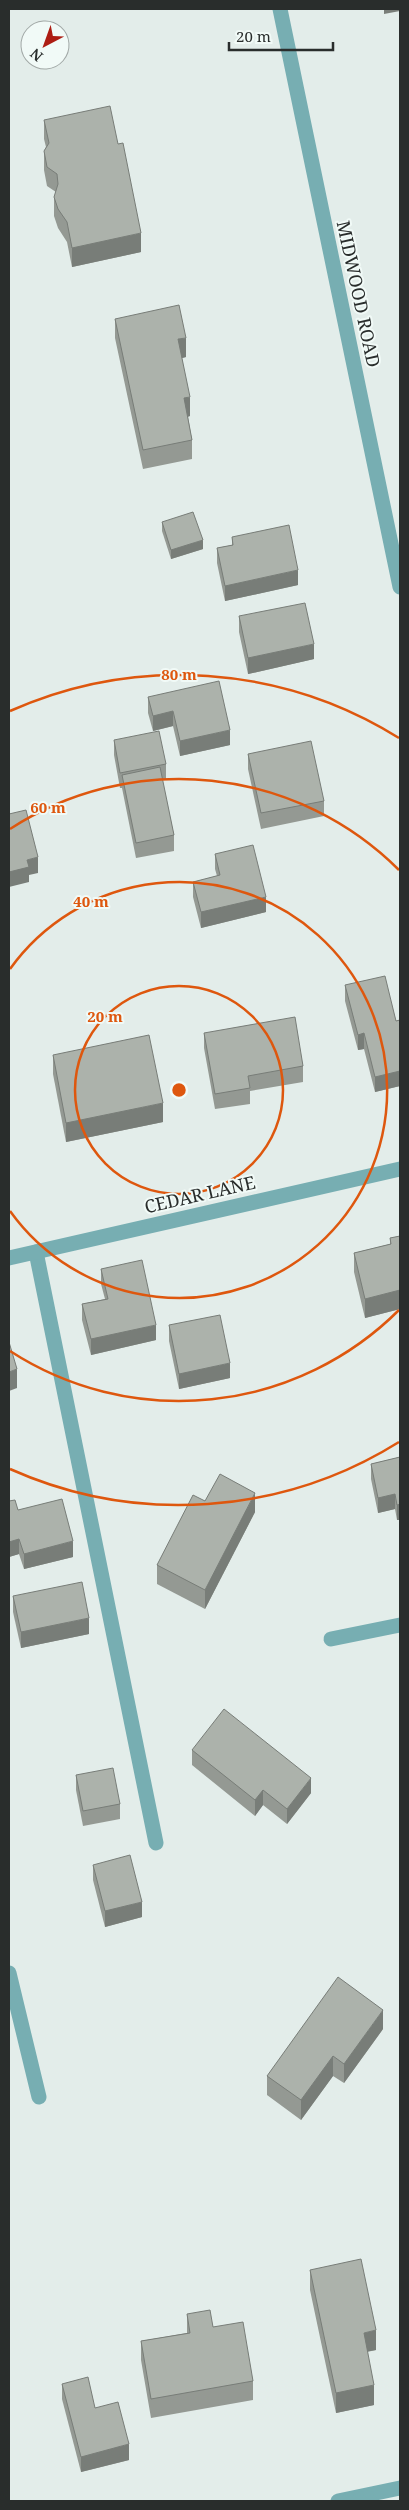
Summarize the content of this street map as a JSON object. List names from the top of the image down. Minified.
{"streets":{"street":["MIDWOOD ROAD","CEDAR LANE"]},"scale_bar":"20 m","north":"bottom left","rings":["80 m","60 m","40 m","20 m"]}
